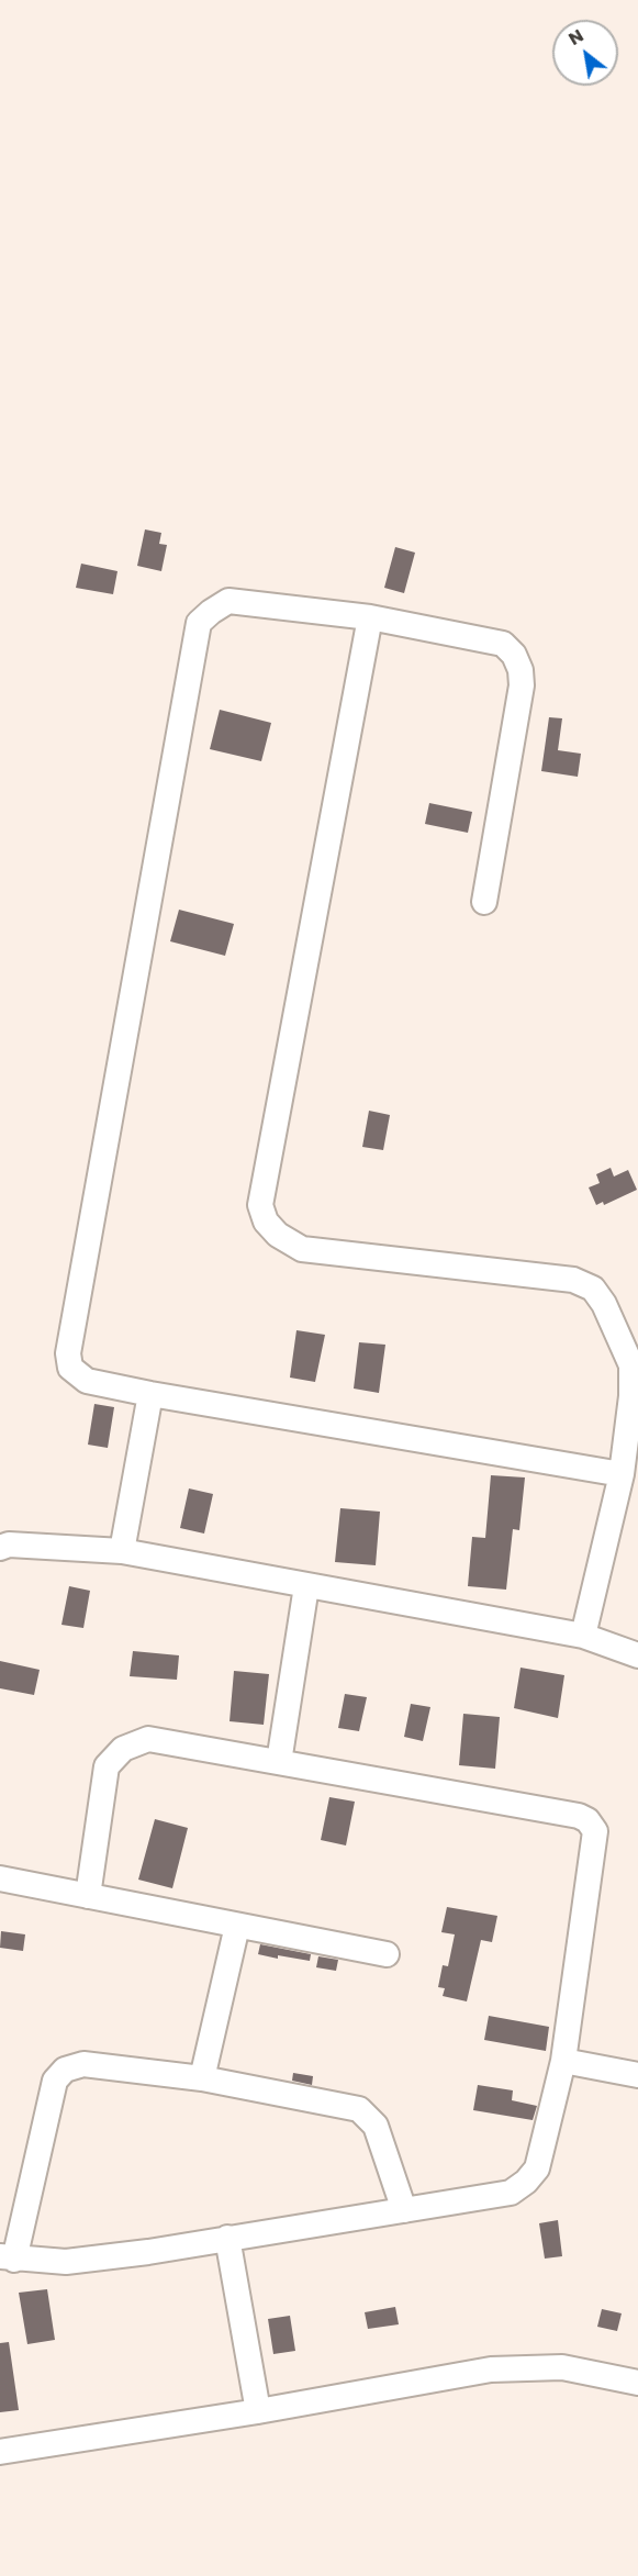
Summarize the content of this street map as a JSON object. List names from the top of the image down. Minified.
{"north":"top left"}
